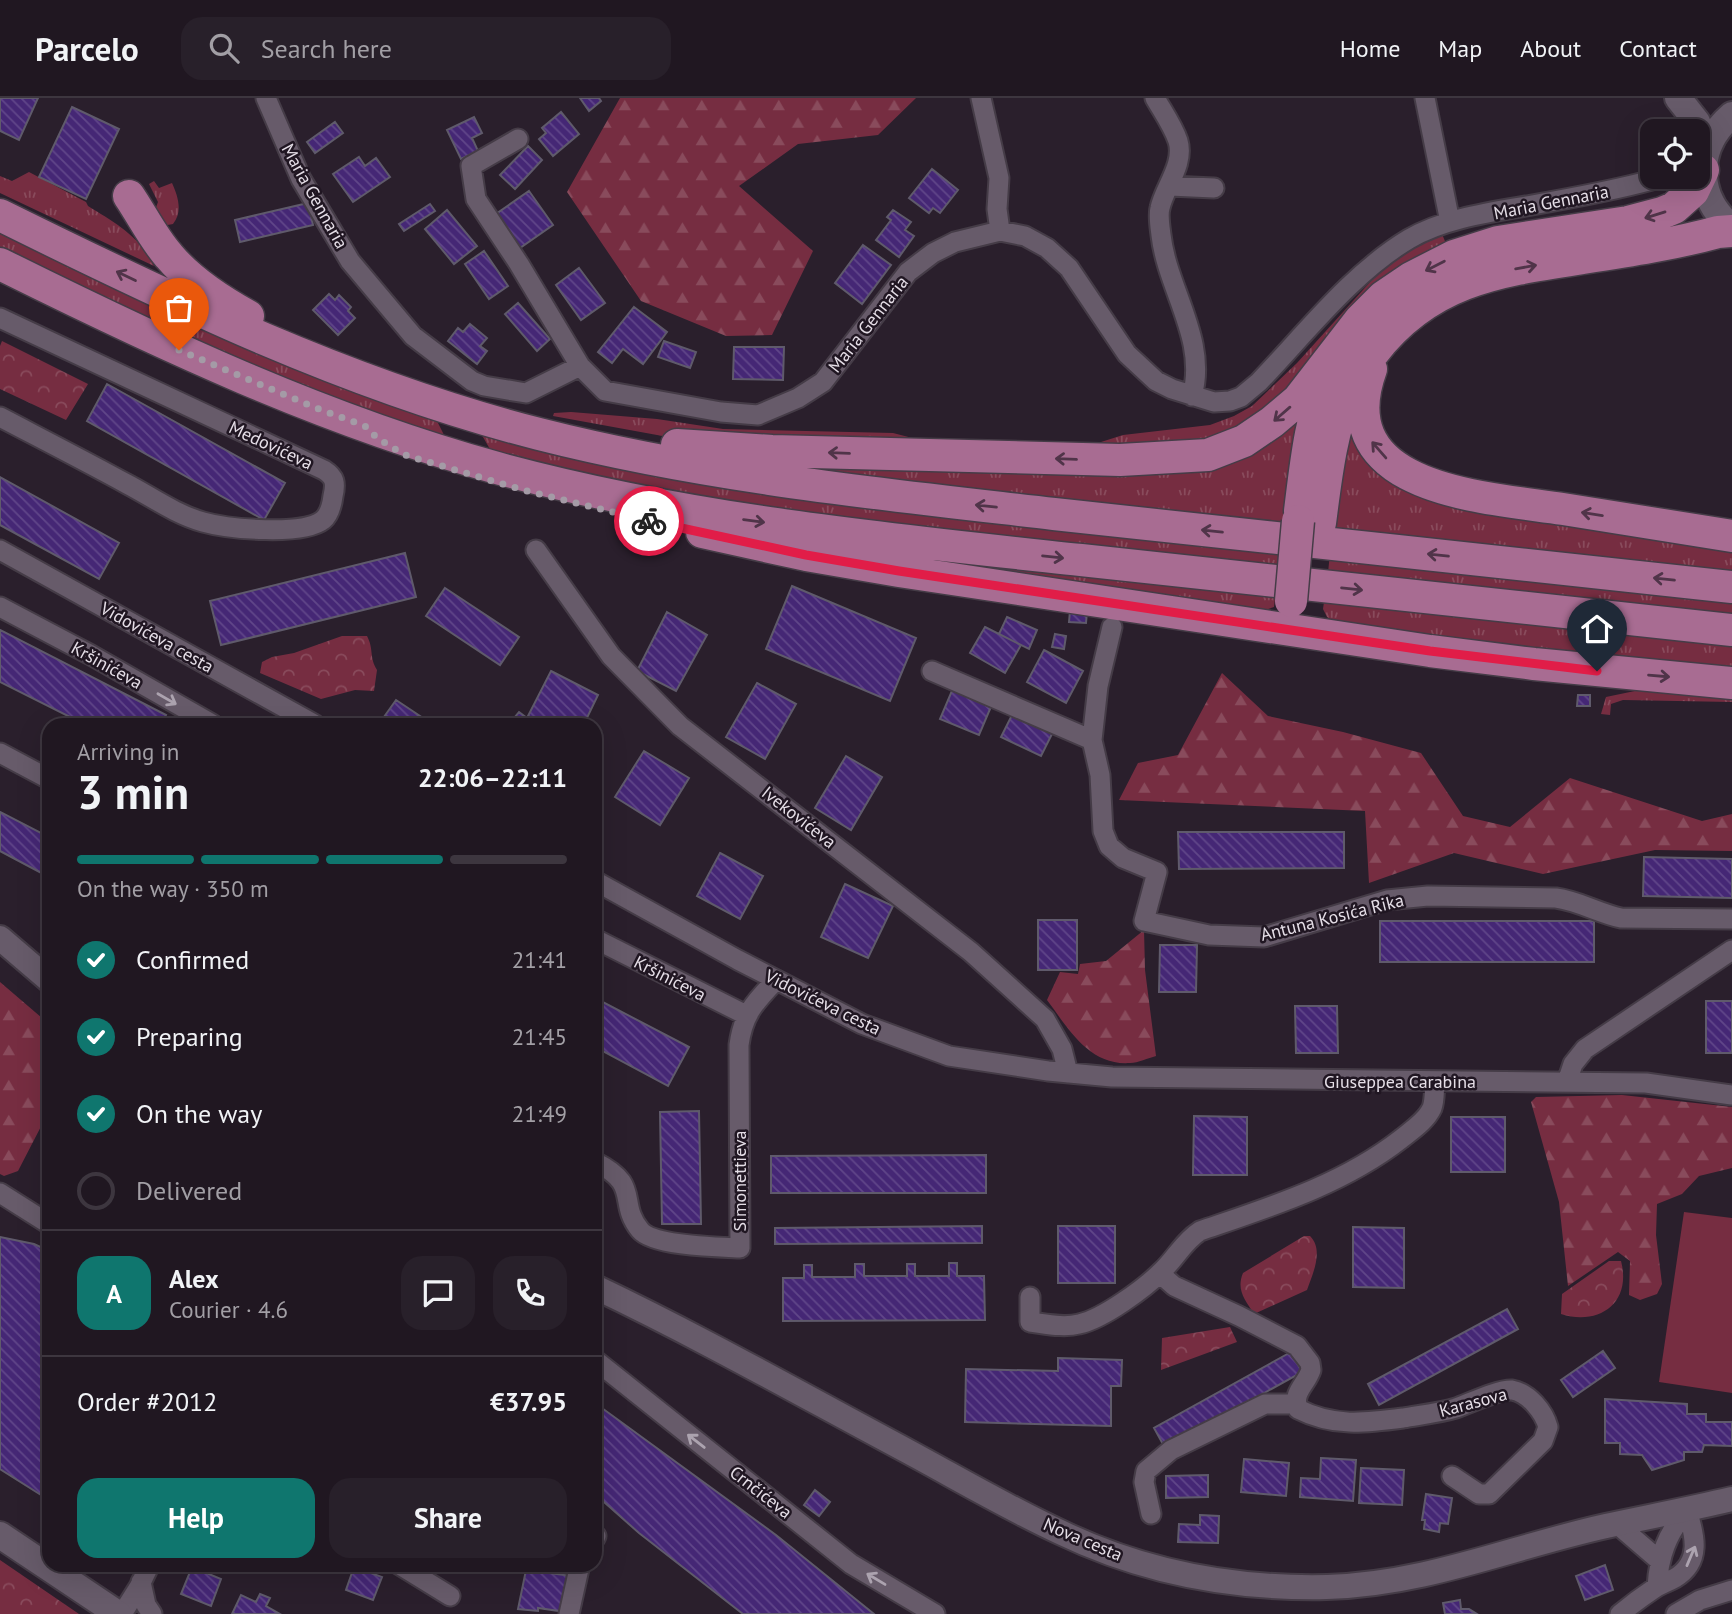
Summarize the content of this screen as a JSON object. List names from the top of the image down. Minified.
{"streets":{"street":["Maria Gennaria","Medovićeva","Vidovićeva cesta","Kršinićeva","Ivekovićeva","Antuna Kosića Rika","Giuseppea Carabina","Simonettieva","Karasova","Crnčićeva","Nova cesta"]},"crossings":[["Vidovićeva cesta","Ivekovićeva"],["Vidovićeva cesta","Giuseppea Carabina"],["Vidovićeva cesta","Simonettieva"],["Kršinićeva","Simonettieva"],["Ivekovićeva","Giuseppea Carabina"]],"one_way":["Kršinićeva","Crnčićeva"],"page":{"header":"Parcelo","search":"Search here","nav":["Home","Map","About","Contact"],"heading":["3 min","Arriving in","22:06–22:11"],"panel":["Alex","Courier · 4.6","Order #2012","€37.95"],"bar":"On the way · 350 m","list":[["Confirmed","21:41"],["Preparing","21:45"],["On the way","21:49"],"Delivered"],"round":"A","buttons":["Help","Share"]}}
